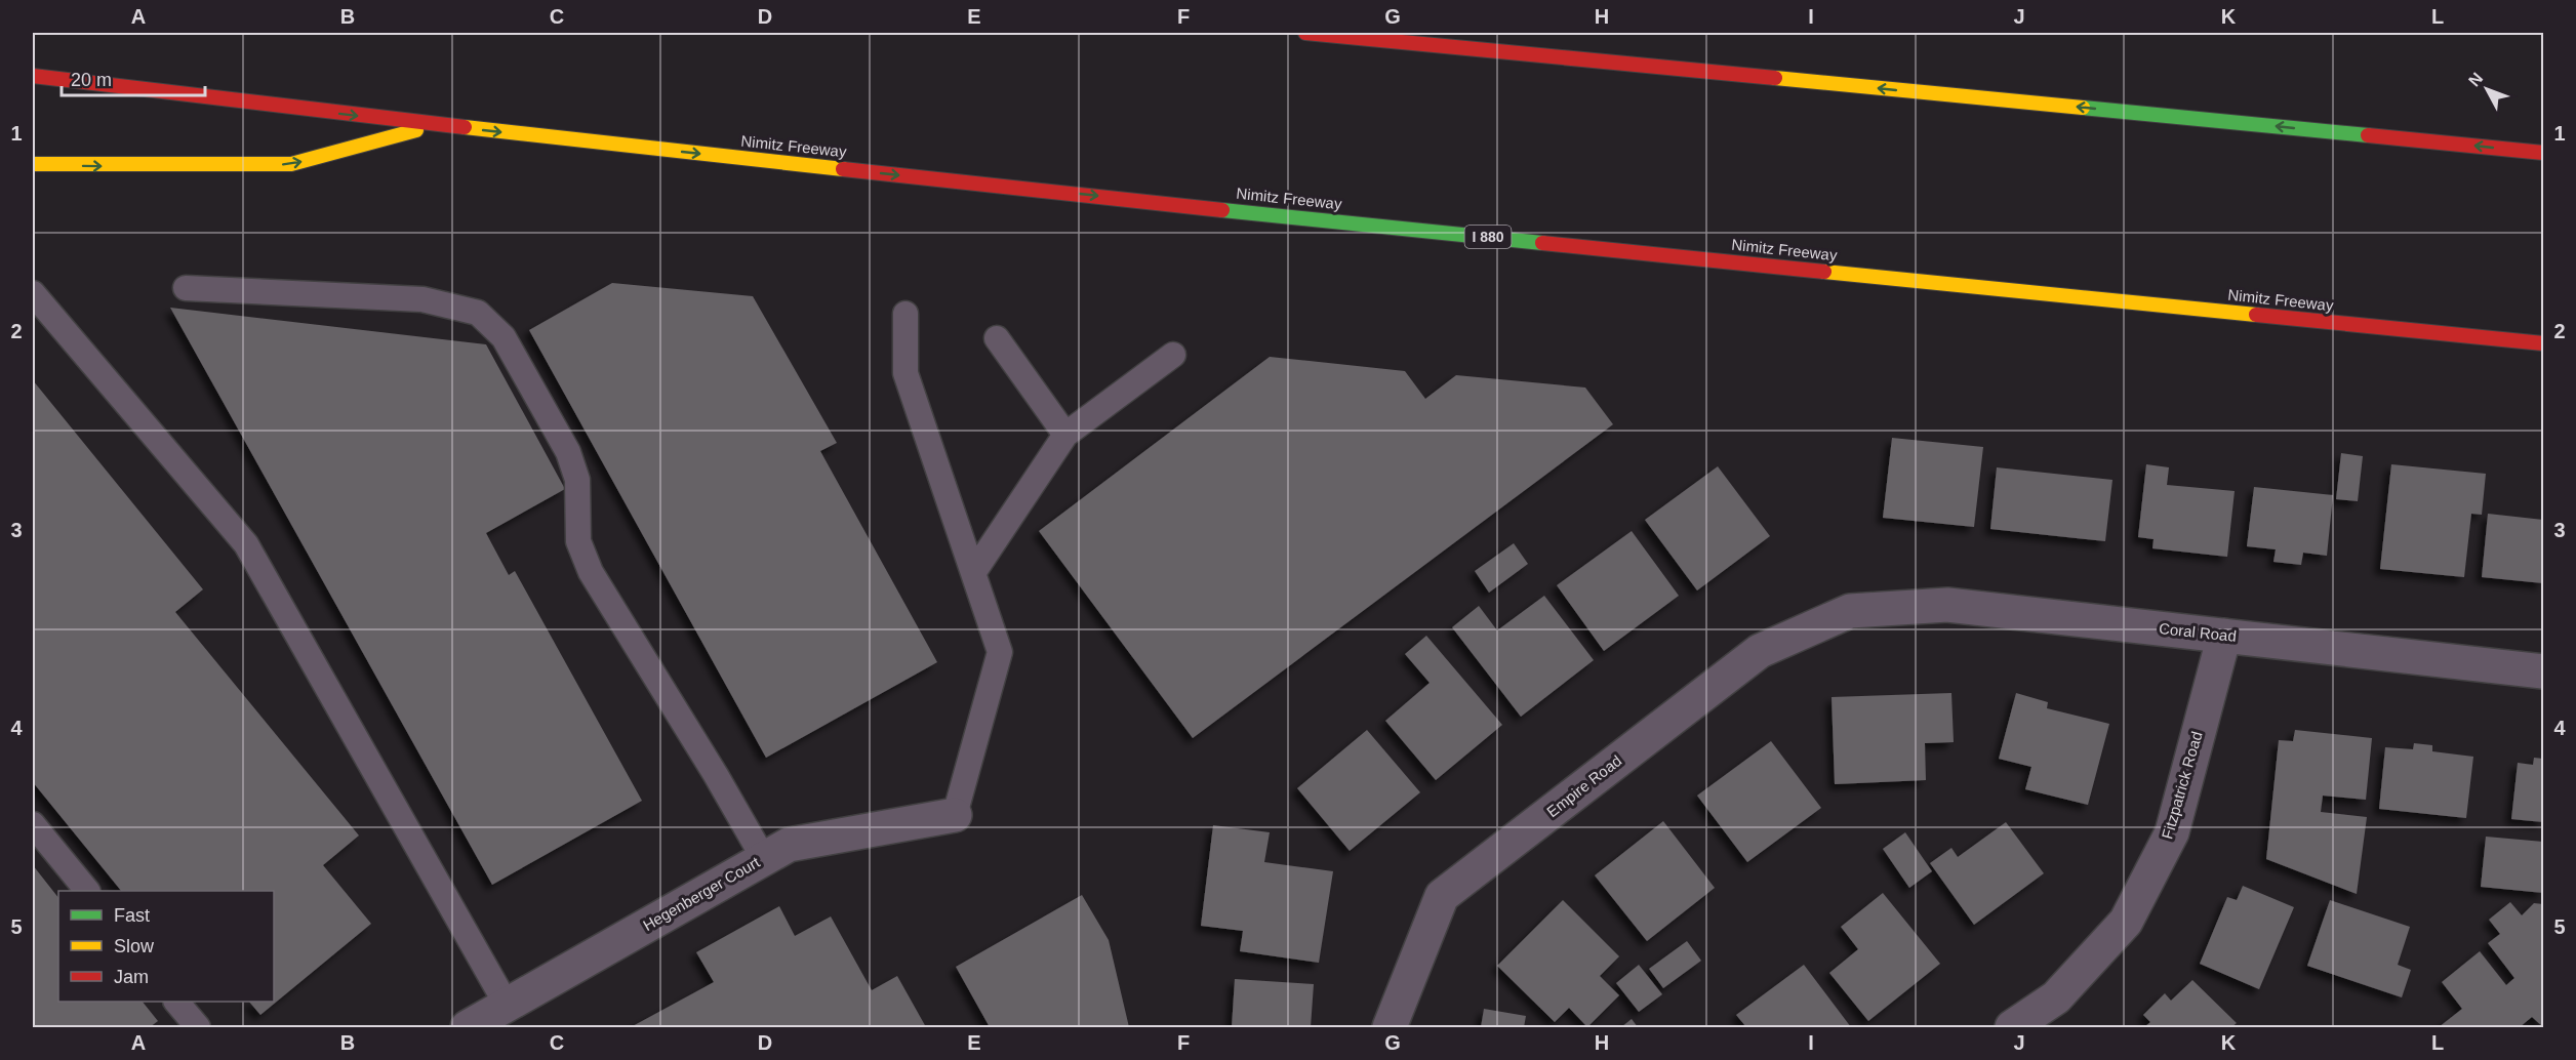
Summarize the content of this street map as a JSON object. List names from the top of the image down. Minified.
{"streets":{"highway":["Nimitz Freeway","I 880"],"street":["Coral Road","Fitzpatrick Road","Empire Road","Hegenberger Court"]},"crossings":[["Coral Road","Fitzpatrick Road"],["Coral Road","Empire Road"]],"one_way":["Nimitz Freeway"],"legend":["Fast","Slow","Jam"],"scale_bar":"20 m","north":"top left","grid":{"columns":["A","B","C","D","E","F","G","H","I","J","K","L"],"rows":["1","2","3","4","5"]}}
